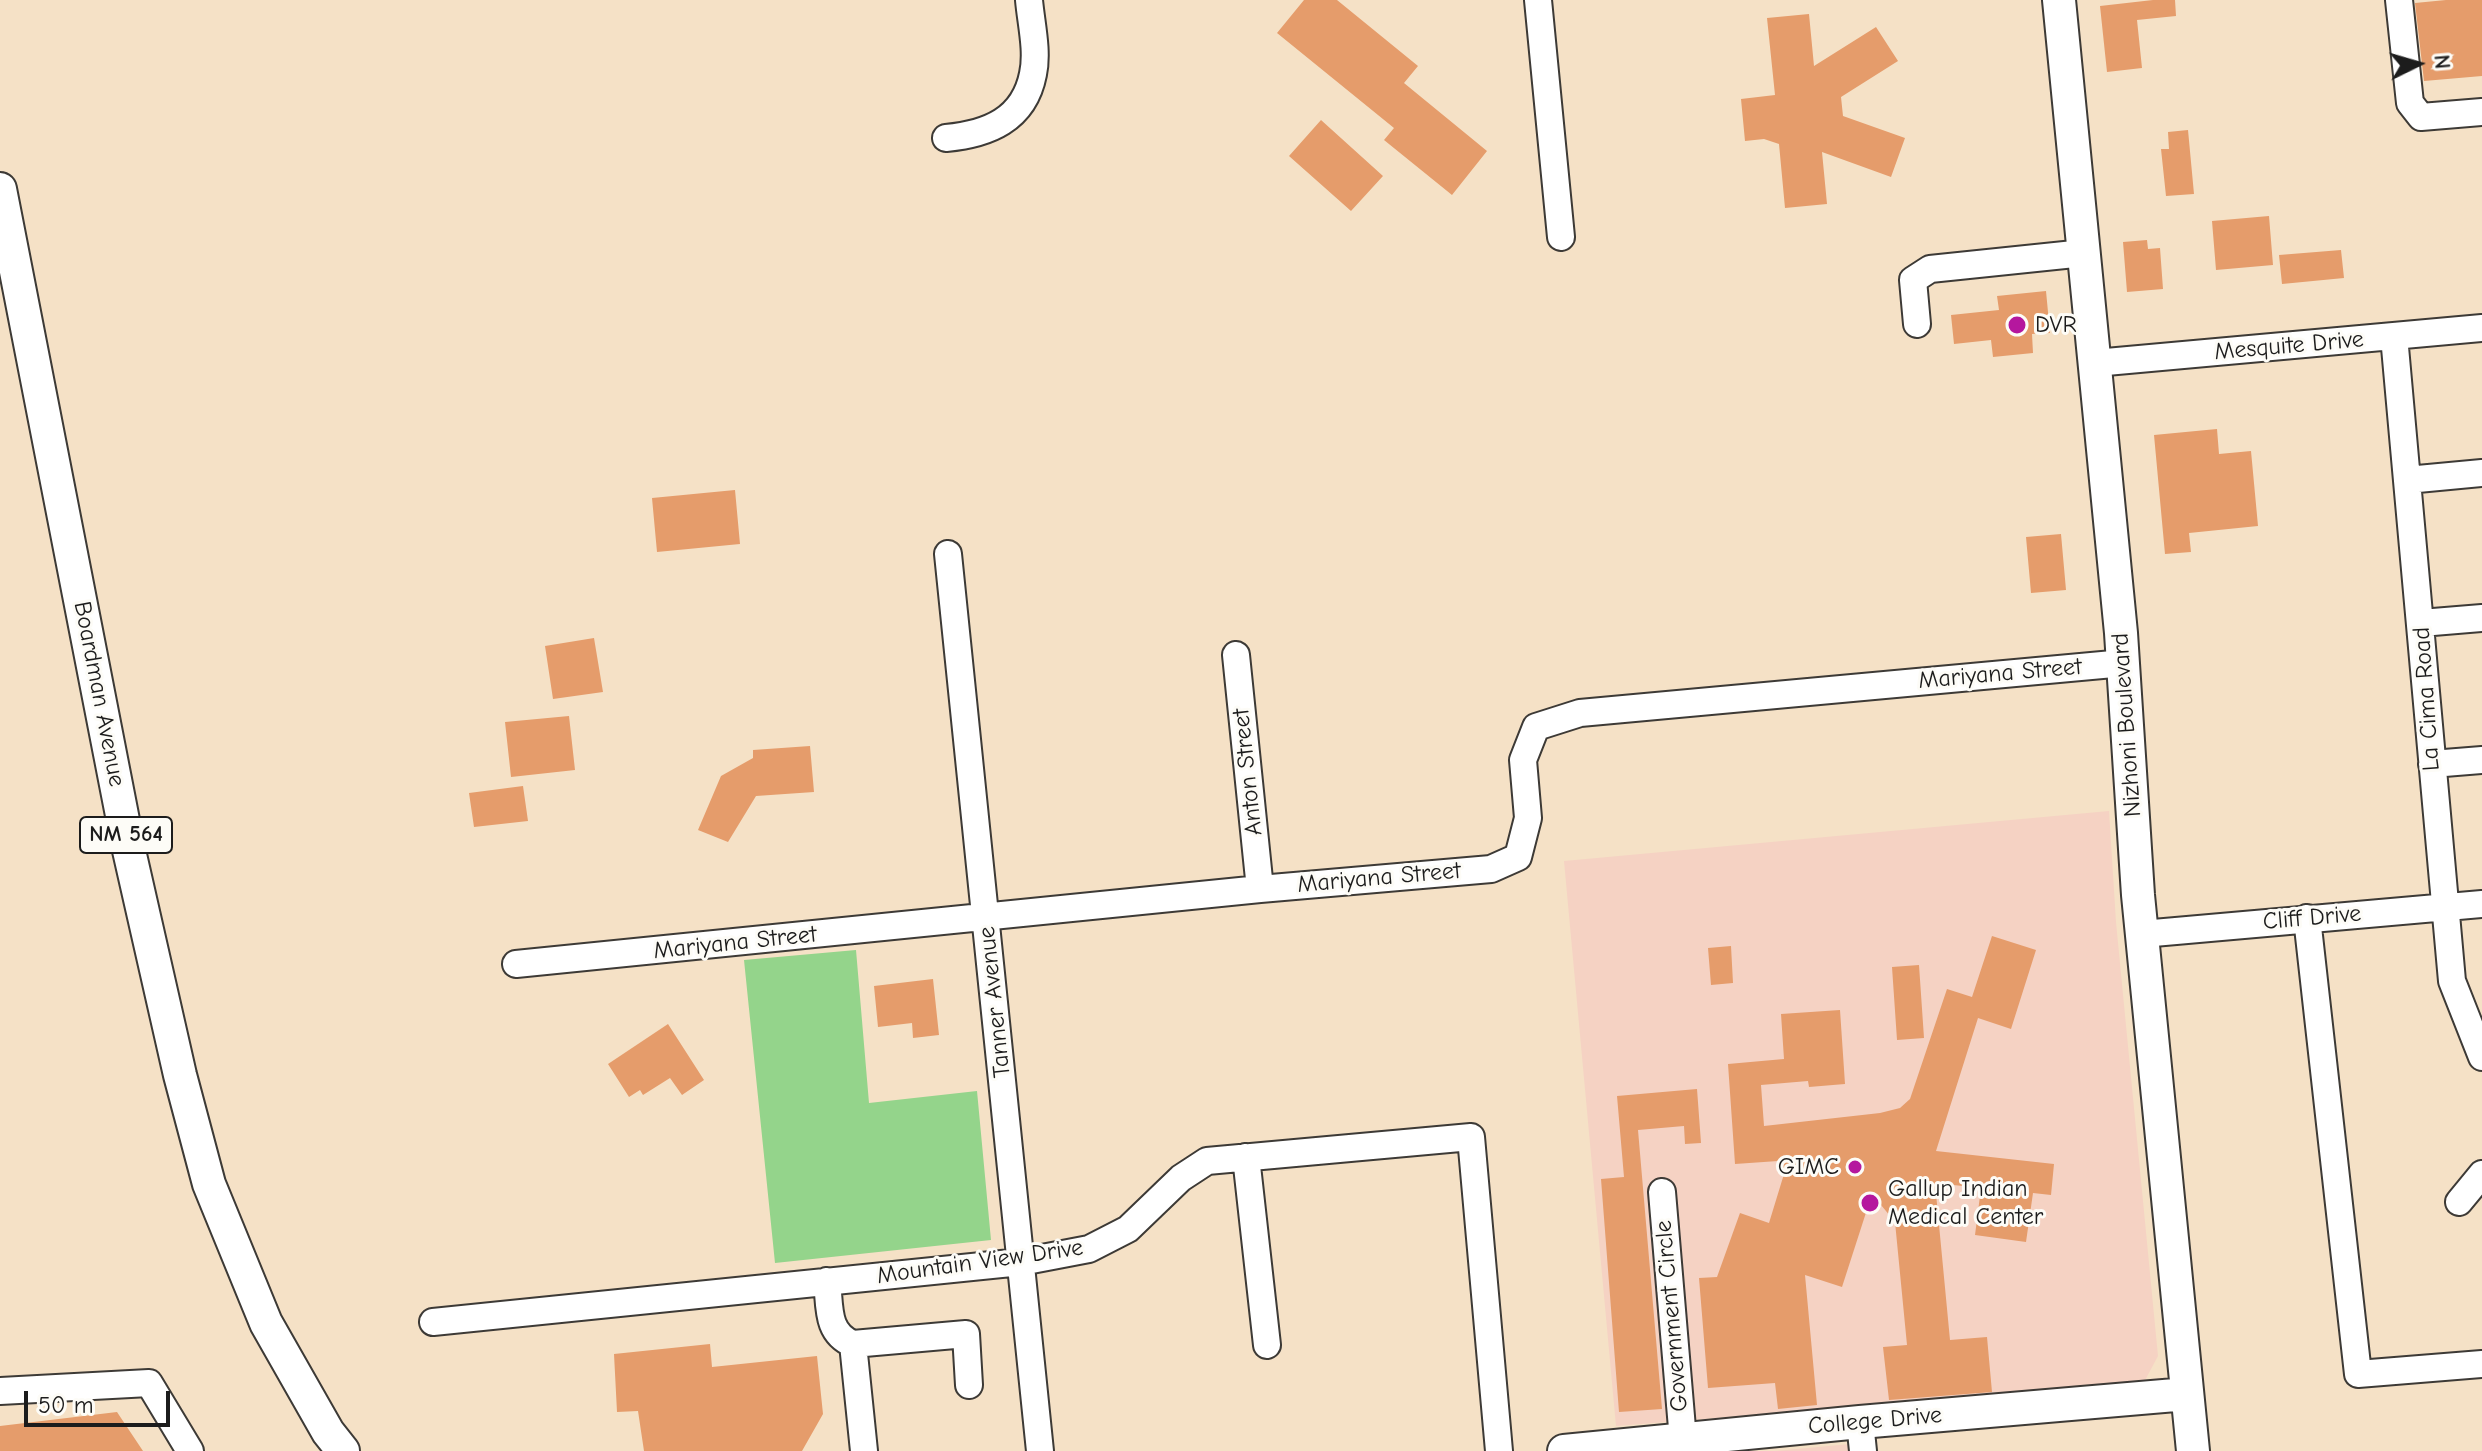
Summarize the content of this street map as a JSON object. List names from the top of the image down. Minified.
{"streets":{"main road":["Boardman Avenue","Nizhoni Boulevard","NM 564","College Drive"],"street":["Mesquite Drive","Mariyana Street","La Cima Road","Anton Street","Cliff Drive","Tanner Avenue","Mountain View Drive","Government Circle"]},"crossings":[["Mesquite Drive","La Cima Road"],["Mesquite Drive","Nizhoni Boulevard"],["Mariyana Street","Nizhoni Boulevard"],["Mariyana Street","Anton Street"],["Mariyana Street","Tanner Avenue"],["La Cima Road","Cliff Drive"],["Nizhoni Boulevard","Cliff Drive"],["Nizhoni Boulevard","College Drive"],["Tanner Avenue","Mountain View Drive"],["Government Circle","College Drive"]],"places":["DVR","GIMC","Gallup Indian Medical Center"],"scale_bar":"50 m","north":"right"}
